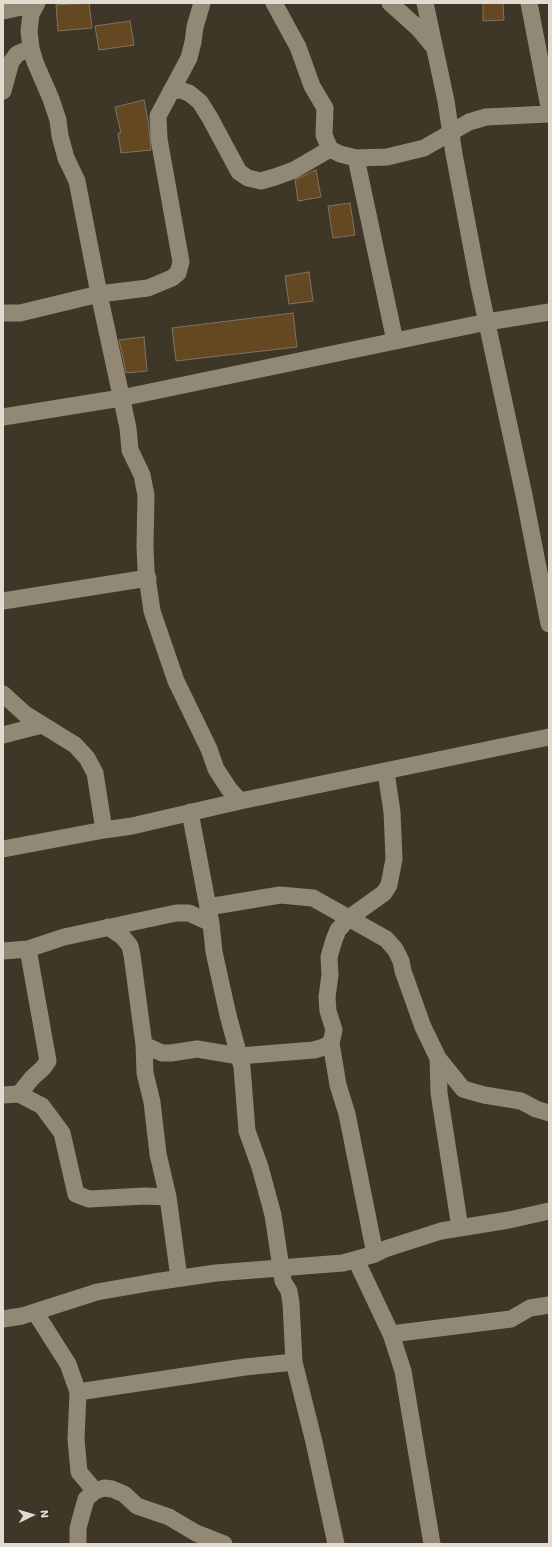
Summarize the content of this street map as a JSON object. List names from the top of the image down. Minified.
{"north":"right"}
